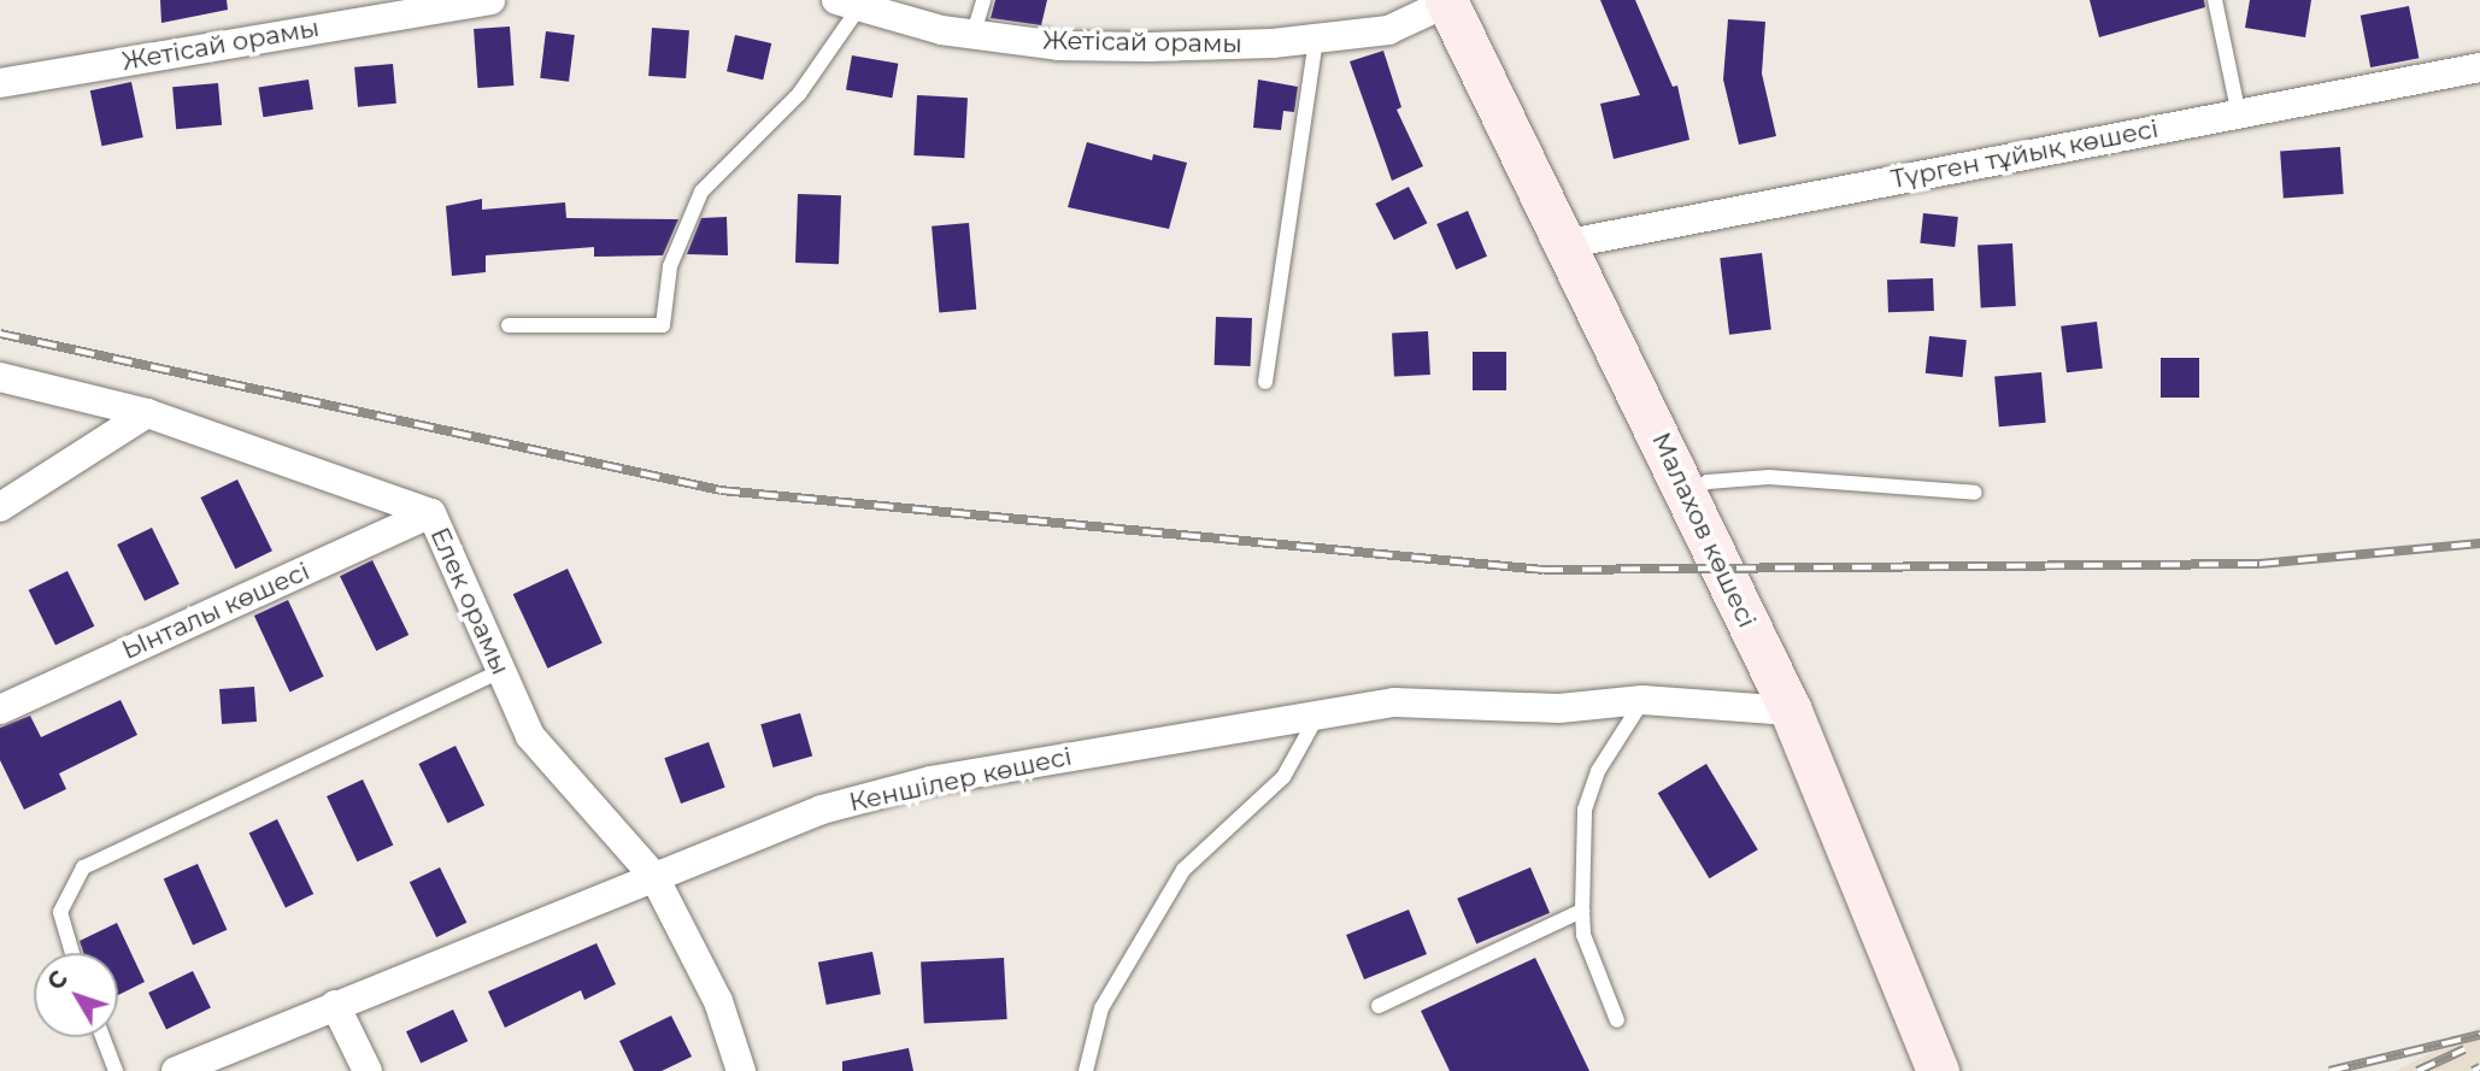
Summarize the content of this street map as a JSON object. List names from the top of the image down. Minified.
{"streets":{"main road":["Малахов көшесі"],"street":["Жетісай орамы","Түрген тұйық көшесі","Елек орамы","Ынталы көшесі","Кеншілер көшесі"]},"crossings":[["Жетісай орамы","Малахов көшесі"],["Түрген тұйық көшесі","Малахов көшесі"],["Малахов көшесі","Кеншілер көшесі"],["Елек орамы","Ынталы көшесі"],["Елек орамы","Кеншілер көшесі"]],"north":"top left"}
